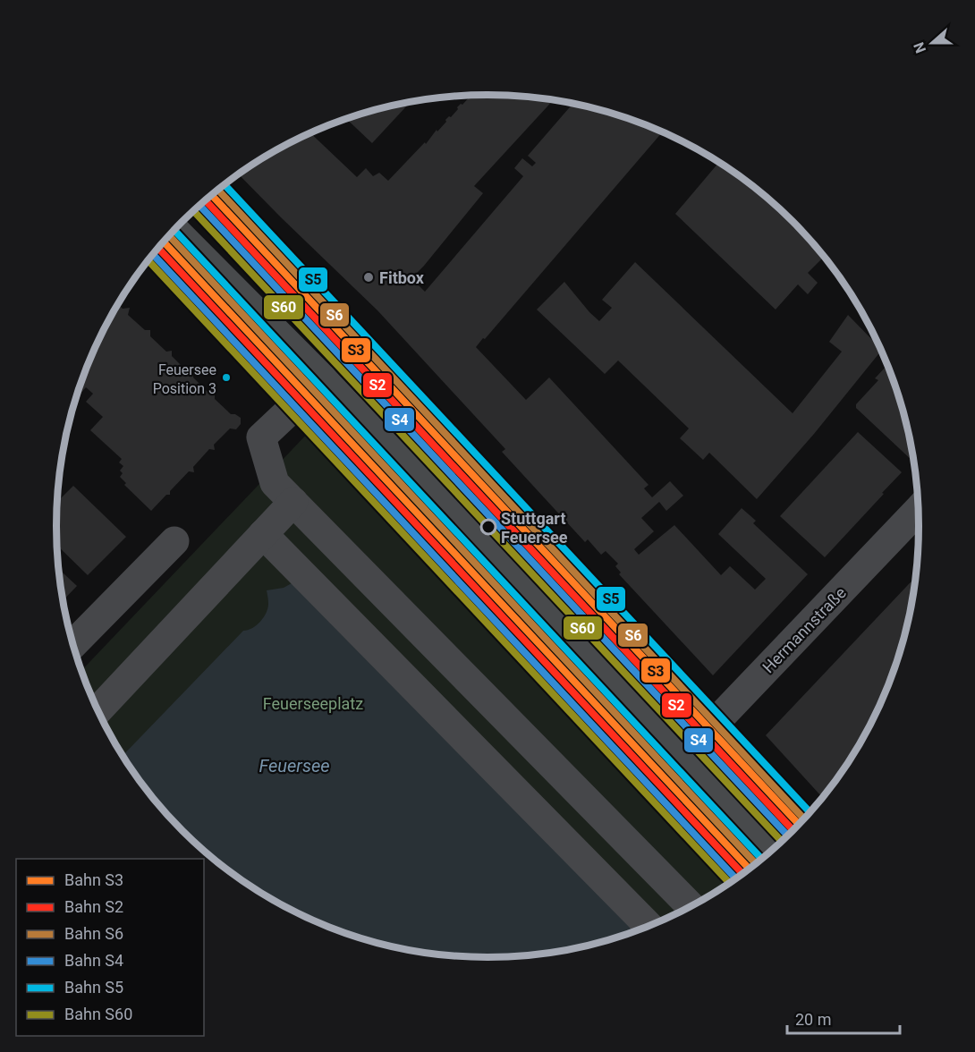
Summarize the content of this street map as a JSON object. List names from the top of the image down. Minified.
{"streets":{"street":["Hermannstraße"]},"water":["Feuersee"],"parks":["Feuerseeplatz"],"places":["Fitbox","Feuersee Position 3","Stuttgart Feuersee"],"lines":["rail line S5","rail line S6","rail line S3","rail line S2","rail line S4","rail line S60"],"legend":["Bahn S3","Bahn S2","Bahn S6","Bahn S4","Bahn S5","Bahn S60"],"scale_bar":"20 m","north":"left"}
